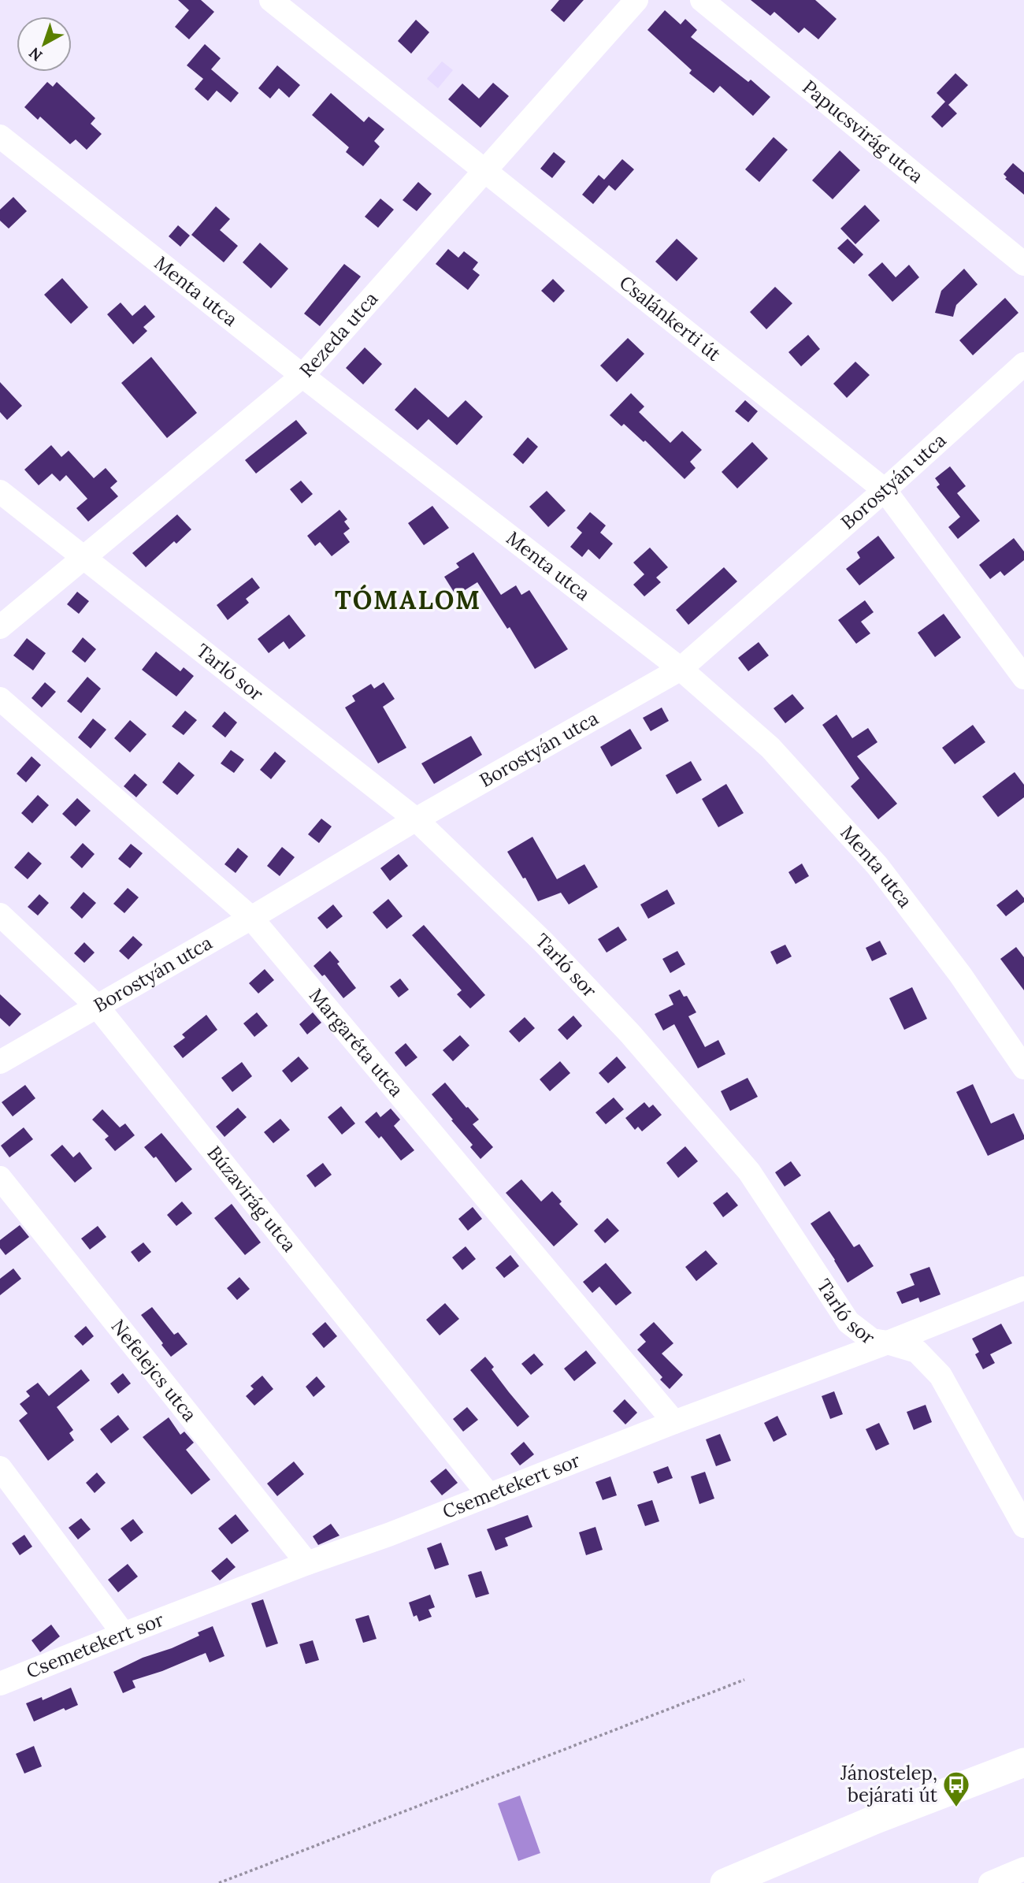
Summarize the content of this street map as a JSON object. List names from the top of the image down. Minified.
{"streets":{"street":["Papucsvirág utca","Menta utca","Csalánkerti út","Rezeda utca","Borostyán utca","Tarló sor","Margaréta utca","Búzavirág utca","Nefelejcs utca","Csemetekert sor"]},"crossings":[["Menta utca","Rezeda utca"],["Menta utca","Borostyán utca"],["Csalánkerti út","Rezeda utca"],["Csalánkerti út","Borostyán utca"],["Rezeda utca","Tarló sor"],["Borostyán utca","Tarló sor"],["Borostyán utca","Margaréta utca"],["Borostyán utca","Búzavirág utca"],["Tarló sor","Csemetekert sor"],["Margaréta utca","Csemetekert sor"],["Búzavirág utca","Csemetekert sor"],["Nefelejcs utca","Csemetekert sor"]],"districts":["TÓMALOM"],"places":{"bus stop":["Jánostelep, bejárati út"]},"north":"bottom left"}
